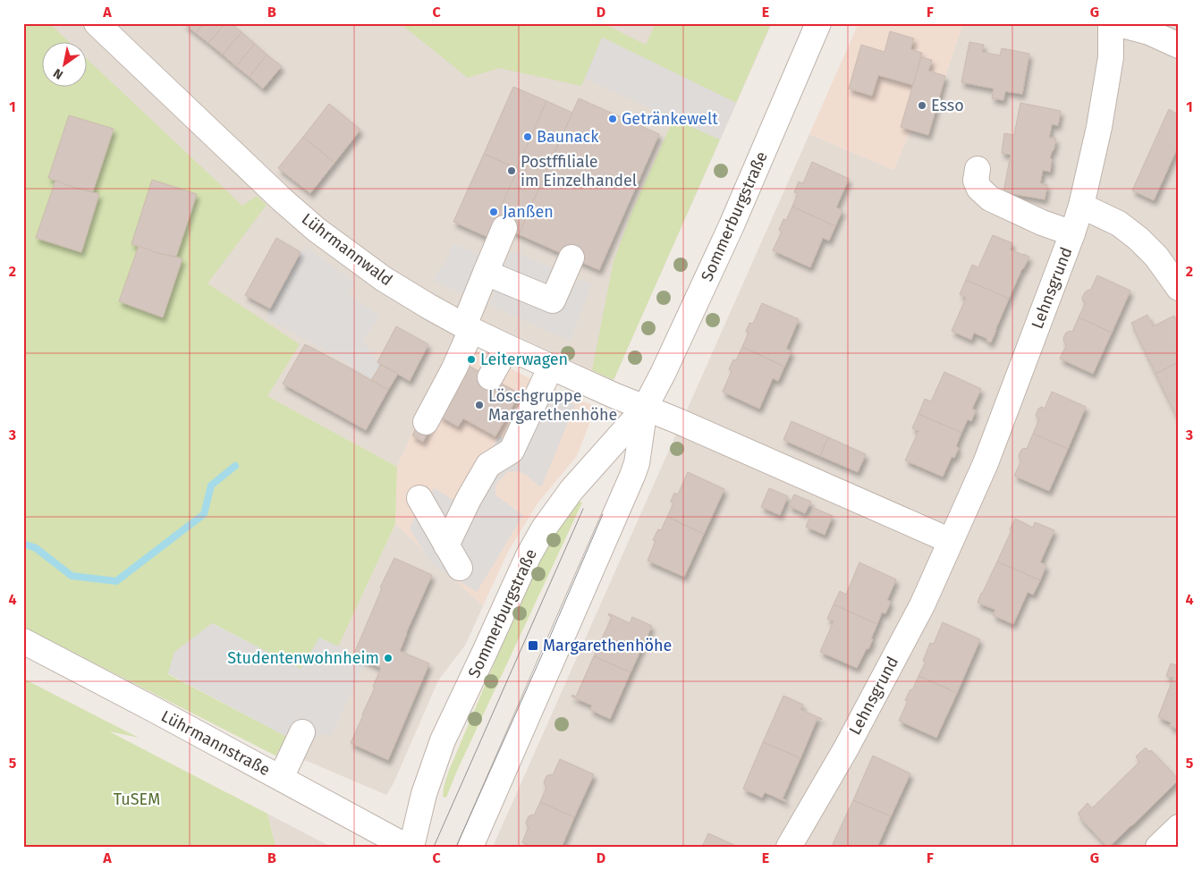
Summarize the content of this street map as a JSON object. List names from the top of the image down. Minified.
{"streets":{"street":["Sommerburgstraße","Lührmannwald","Lehnsgrund","Lührmannstraße"]},"crossings":[["Sommerburgstraße","Lührmannwald"]],"parks":["TuSEM"],"places":{"other":["Esso","Getränkewelt","Baunack","Postffiliale im Einzelhandel","Janßen","Leiterwagen","Löschgruppe Margarethenhöhe","Studentenwohnheim"],"transit":["Margarethenhöhe"]},"north":"bottom left","grid":{"columns":["A","B","C","D","E","F","G"],"rows":["1","2","3","4","5"]}}
